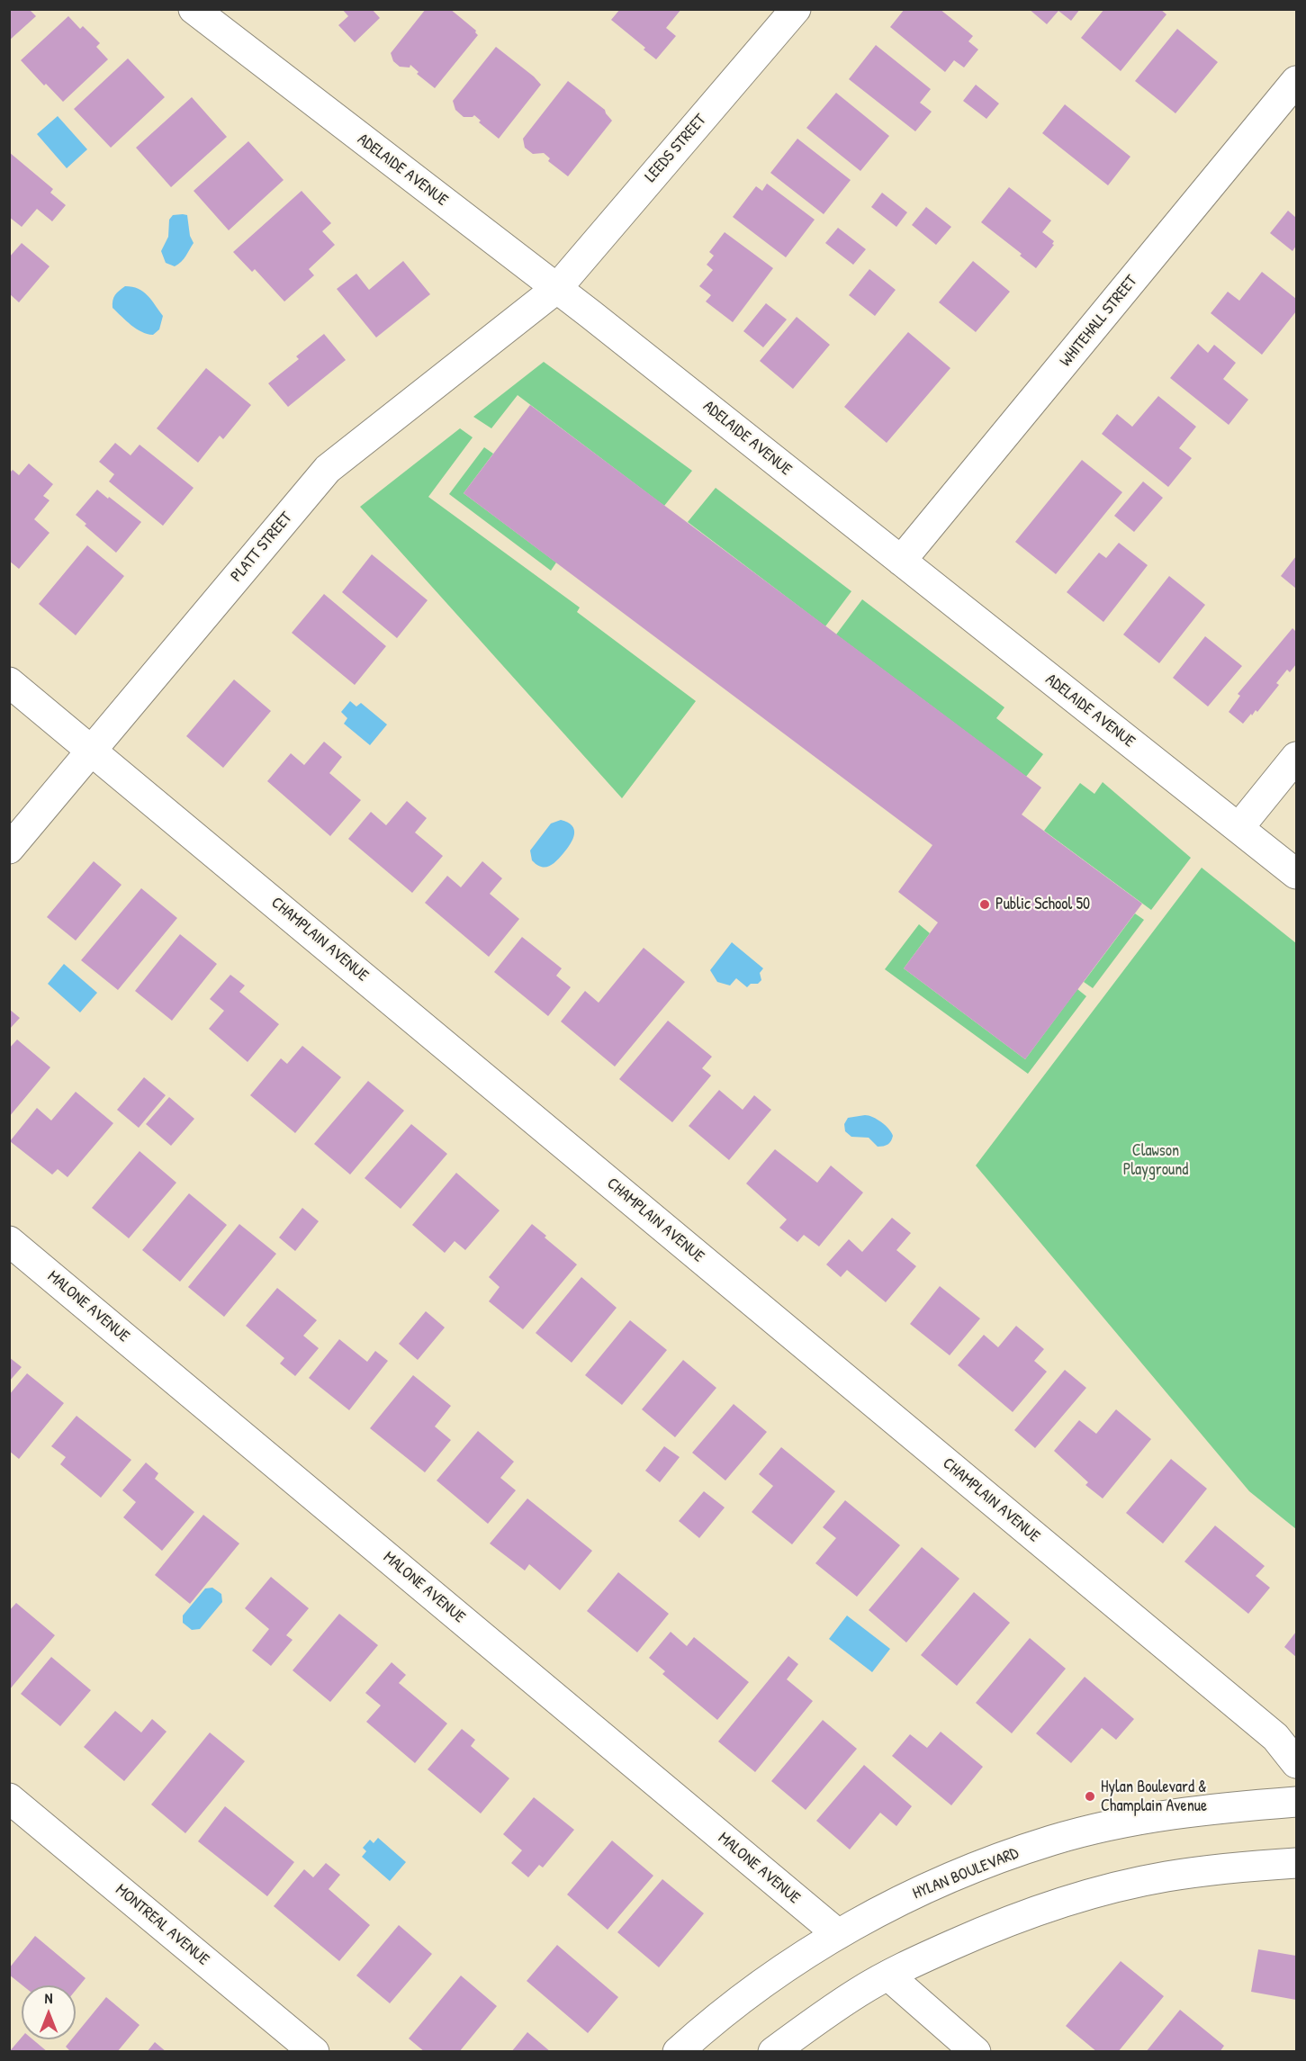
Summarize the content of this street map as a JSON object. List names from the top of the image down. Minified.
{"streets":{"street":["LEEDS STREET","ADELAIDE AVENUE","WHITEHALL STREET","PLATT STREET","CHAMPLAIN AVENUE","MALONE AVENUE","HYLAN BOULEVARD","MONTREAL AVENUE"]},"crossings":[["LEEDS STREET","ADELAIDE AVENUE"],["LEEDS STREET","PLATT STREET"],["ADELAIDE AVENUE","WHITEHALL STREET"],["ADELAIDE AVENUE","PLATT STREET"],["PLATT STREET","CHAMPLAIN AVENUE"],["MALONE AVENUE","HYLAN BOULEVARD"]],"parks":["Clawson Playground"],"places":["Public School 50","Hylan Boulevard & Champlain Avenue"],"north":"top"}
